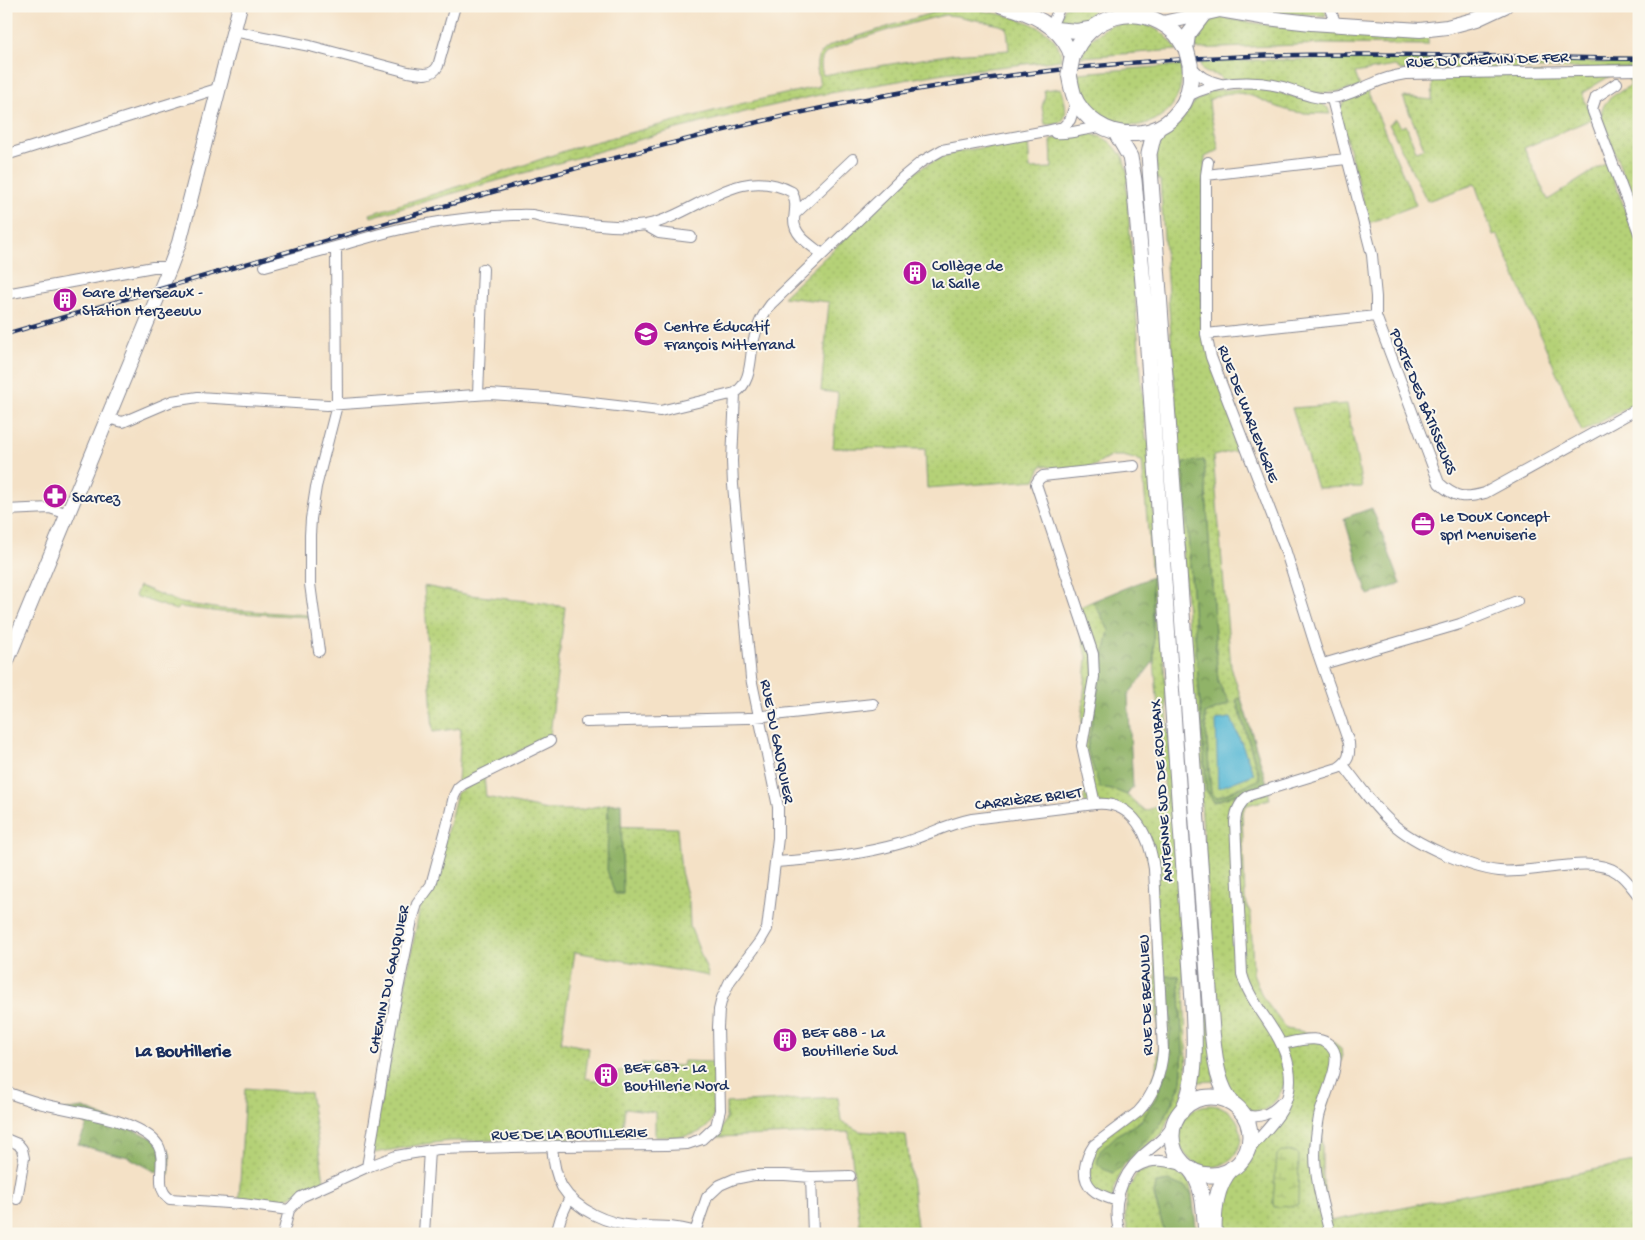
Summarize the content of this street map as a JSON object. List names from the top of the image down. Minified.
{"streets":{"highway":["ANTENNE SUD DE ROUBAIX"],"street":["RUE DU CHEMIN DE FER","PORTE DES BÂTISSEURS","RUE DE WARLENGRIE","RUE DU GAUQUIER","CARRIÈRE BRIET","CHEMIN DU GAUQUIER","RUE DE BEAULIEU","RUE DE LA BOUTILLERIE"]},"crossings":[["RUE DU CHEMIN DE FER","PORTE DES BÂTISSEURS"],["RUE DU CHEMIN DE FER","ANTENNE SUD DE ROUBAIX"],["PORTE DES BÂTISSEURS","RUE DE WARLENGRIE"],["RUE DU GAUQUIER","CARRIÈRE BRIET"],["RUE DU GAUQUIER","RUE DE LA BOUTILLERIE"],["CARRIÈRE BRIET","RUE DE BEAULIEU"],["CHEMIN DU GAUQUIER","RUE DE LA BOUTILLERIE"]],"districts":["La Boutillerie"],"places":{"building":["Collège de la Salle","Gare d'Herseaux - Station Herzeeuw","BEF 688 - La Boutillerie Sud","BEF 687 - La Boutillerie Nord"],"school or university":["Centre Éducatif François Mitterrand"],"pharmacy":["Scarcez"],"office":["Le Doux Concept sprl Menuiserie"]}}
